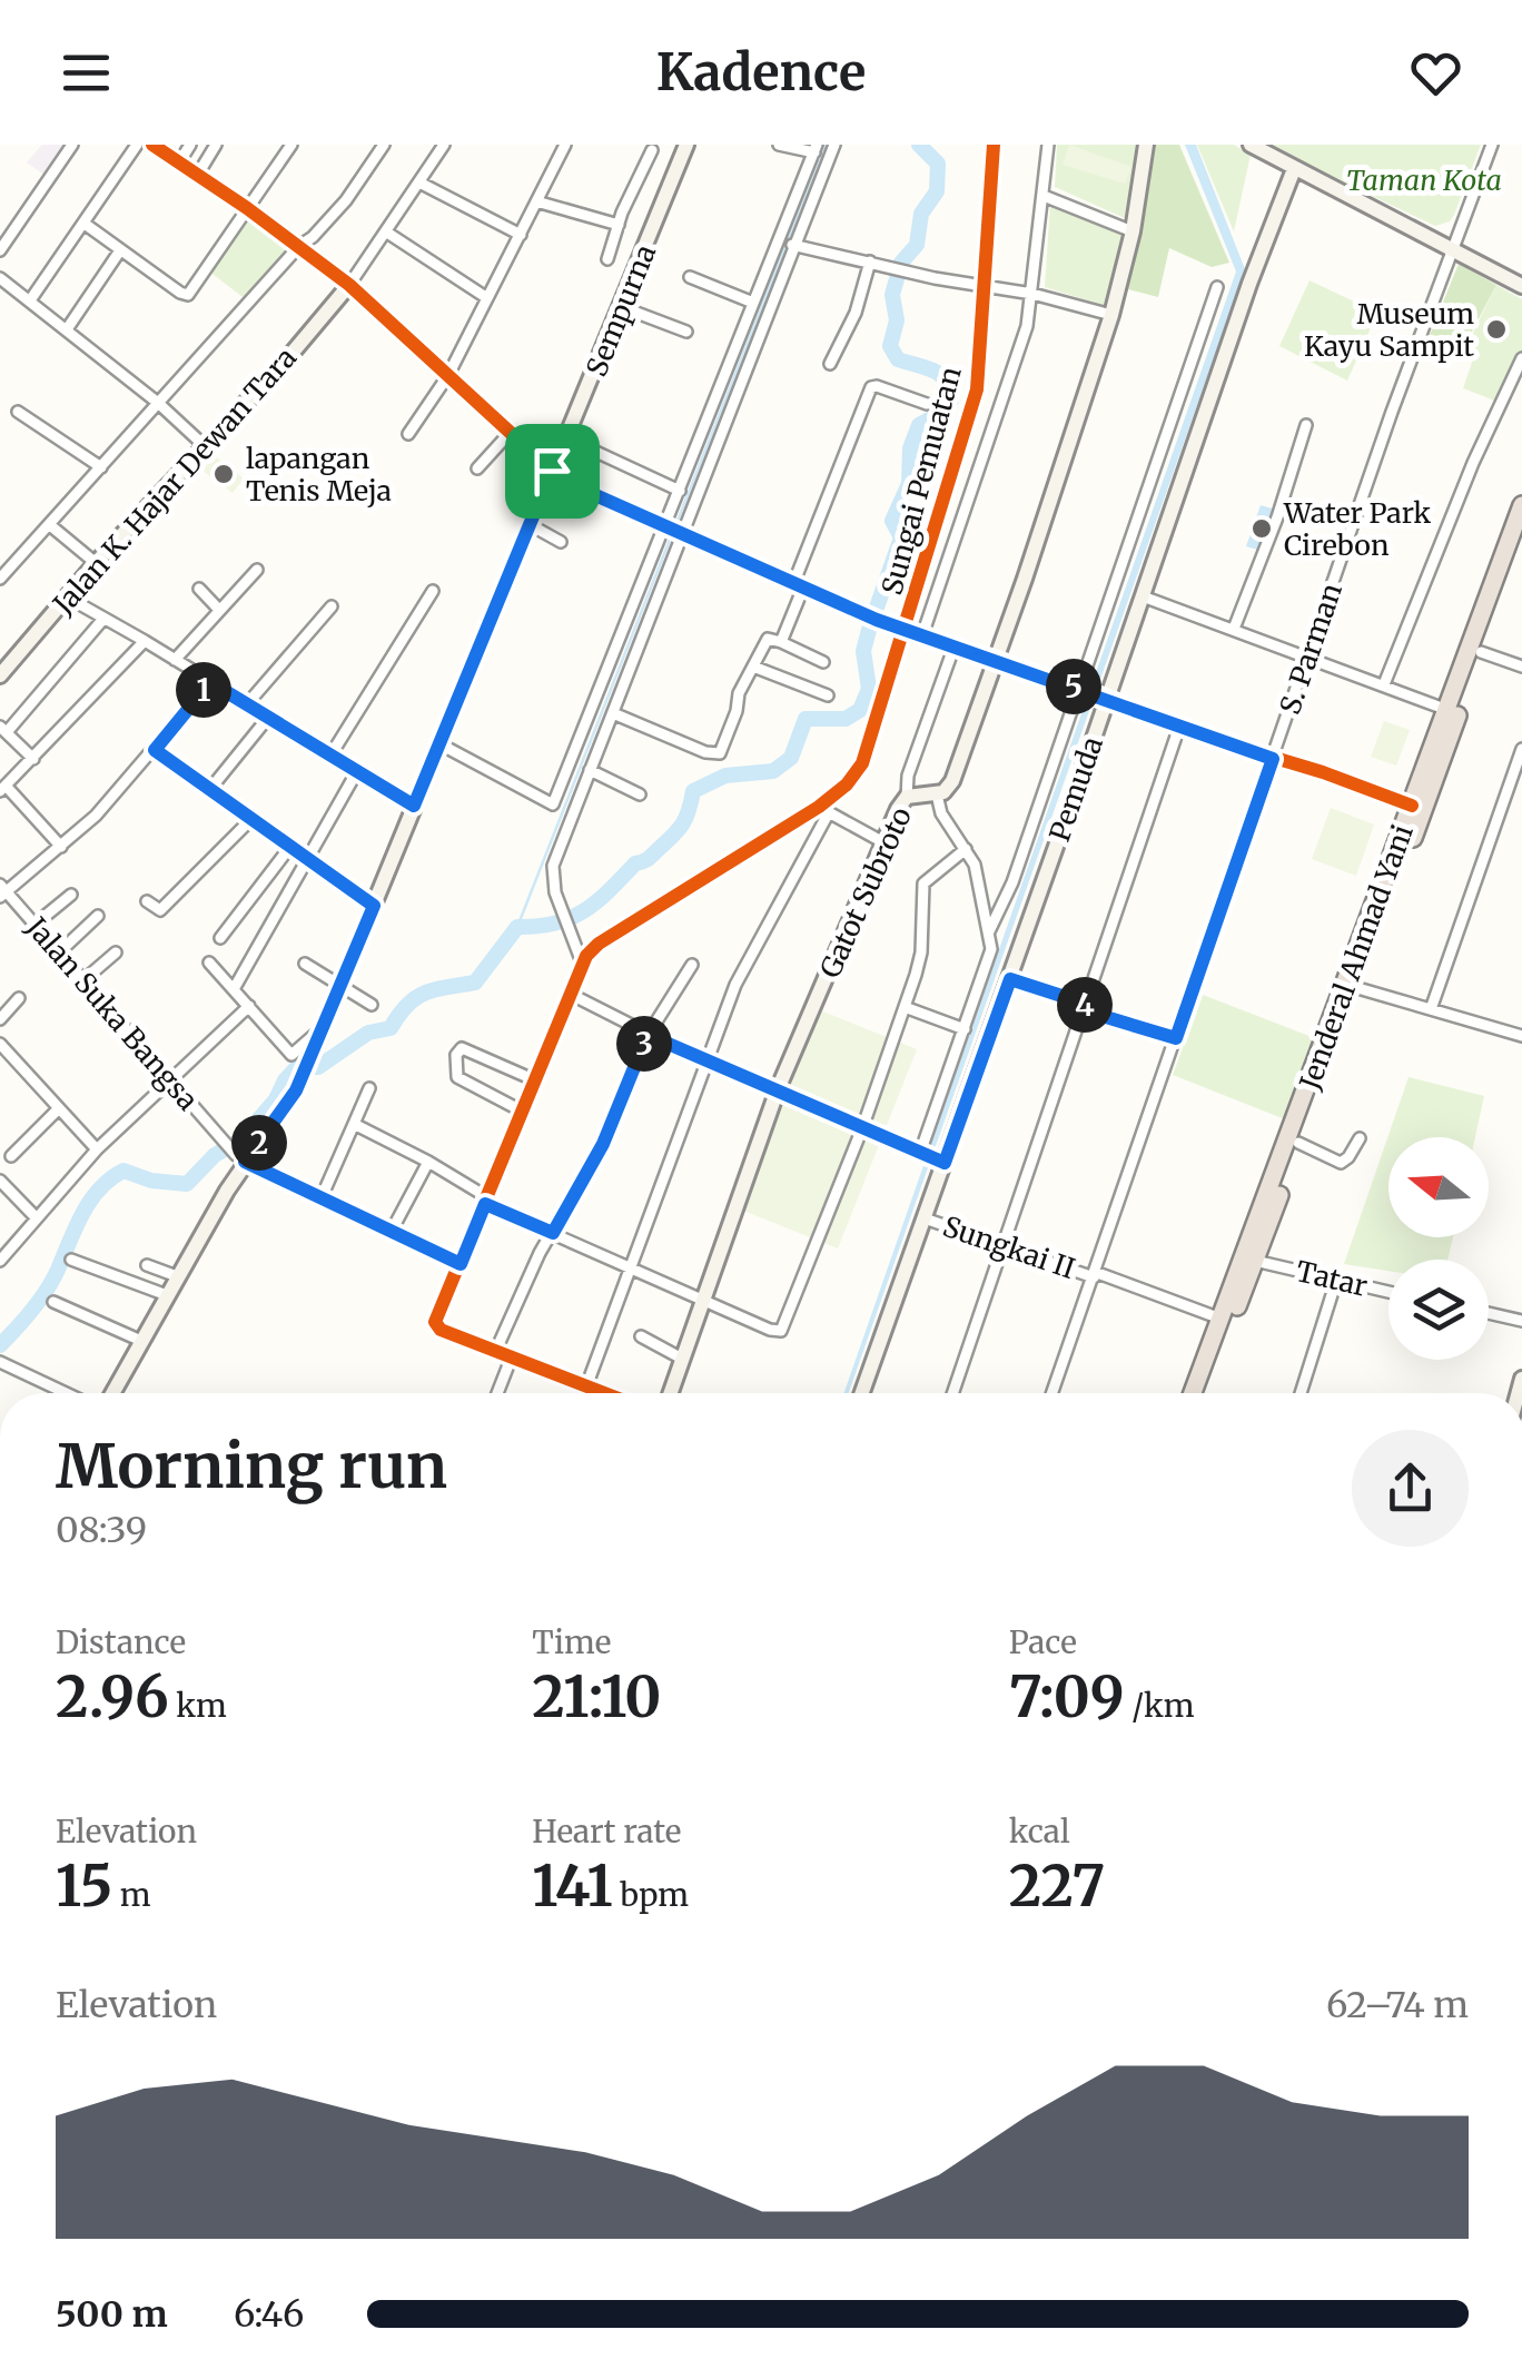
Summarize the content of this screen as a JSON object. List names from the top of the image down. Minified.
{"streets":{"highway":["Jenderal Ahmad Yani"],"street":["Sempurna","Jalan K. Hajar Dewan Tara","Sungai Pemuatan","S. Parman","Pemuda","Gatot Subroto","Jalan Suka Bangsa","Sungkai II","Tatar"]},"crossings":[["Sempurna","Jalan Suka Bangsa"],["S. Parman","Sungkai II"],["Pemuda","Sungkai II"],["Jenderal Ahmad Yani","Sungkai II"],["Jenderal Ahmad Yani","Tatar"]],"parks":["Taman Kota"],"places":["Museum Kayu Sampit","lapangan Tenis Meja","Water Park Cirebon"],"north":"left","page":{"header":"Kadence","pins":["5","1","4","3","2"],"heading":["Morning run","08:39"],"stats":[["Distance","2.96 km"],["Time","21:10"],["Pace","7:09 /km"],["Elevation","15 m"],["Heart rate","141 bpm"],["kcal","227"]],"chart":["Elevation","62–74 m"],"list":[{"name":"500 m","note":"6:46"}]}}
